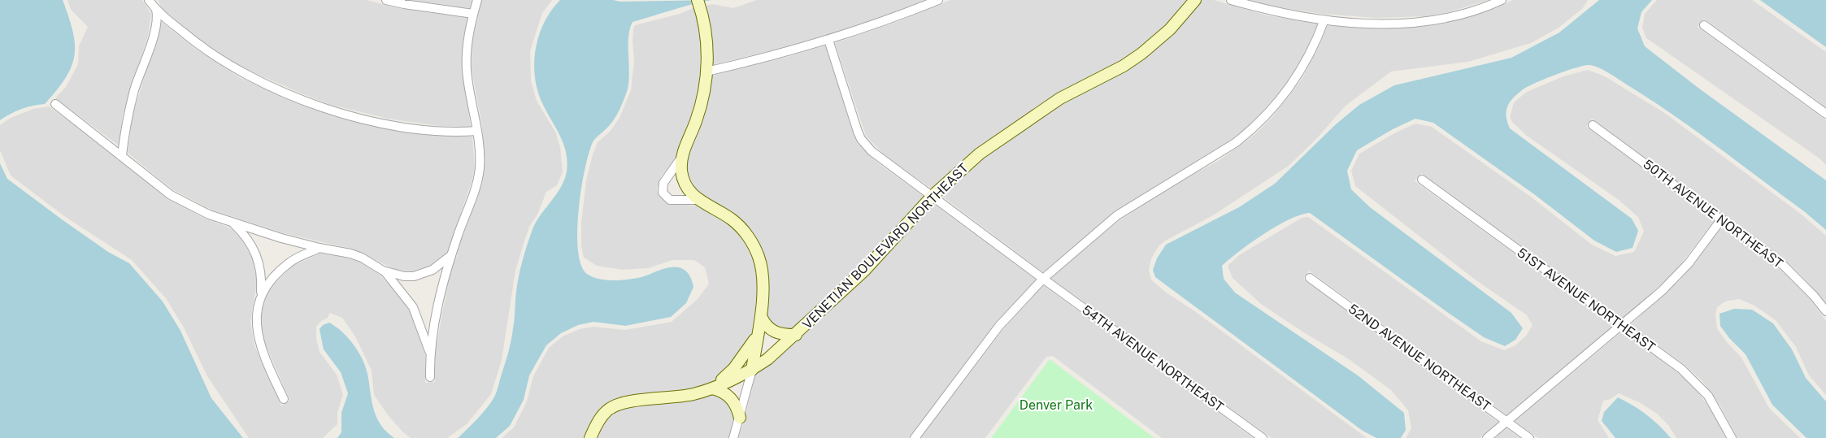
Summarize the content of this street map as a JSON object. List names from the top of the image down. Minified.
{"streets":{"street":["50TH AVENUE NORTHEAST","VENETIAN BOULEVARD NORTHEAST","51ST AVENUE NORTHEAST","52ND AVENUE NORTHEAST","54TH AVENUE NORTHEAST"]},"crossings":[["VENETIAN BOULEVARD NORTHEAST","54TH AVENUE NORTHEAST"]],"parks":["Denver Park"]}
